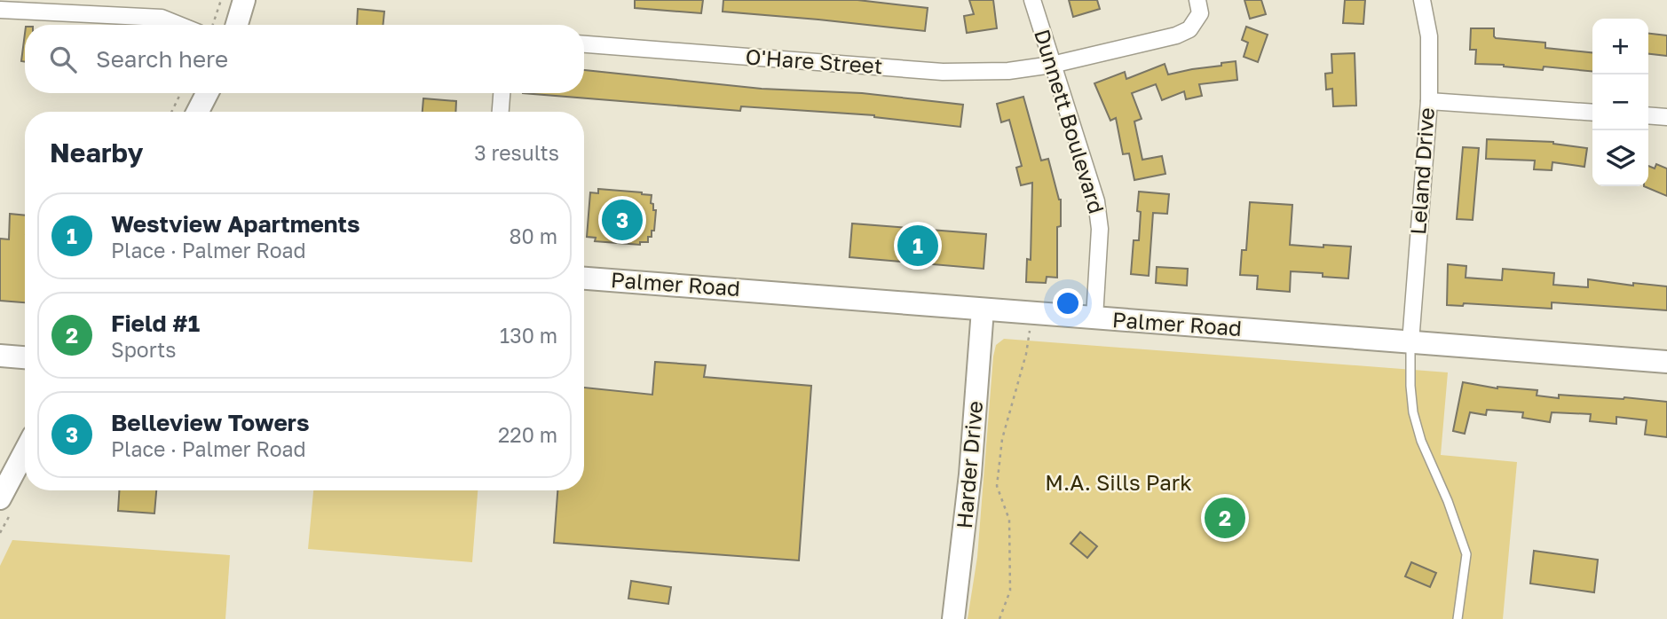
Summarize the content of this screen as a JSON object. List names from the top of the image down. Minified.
{"streets":{"street":["O'Hare Street","Dunnett Boulevard","Leland Drive","Palmer Road","Harder Drive"]},"crossings":[["O'Hare Street","Dunnett Boulevard"],["Dunnett Boulevard","Palmer Road"],["Leland Drive","Palmer Road"],["Palmer Road","Harder Drive"]],"parks":["M.A. Sills Park"],"page":{"map_buttons":["+","−"],"search":"Search here","heading":["Nearby","3 results"],"list":[{"mark":"1","name":"Westview Apartments","note":"Place · Palmer Road","value":"80 m"},{"mark":"2","name":"Field #1","note":"Sports","value":"130 m"},{"mark":"3","name":"Belleview Towers","note":"Place · Palmer Road","value":"220 m"}],"pins":["3","1","2"]}}
